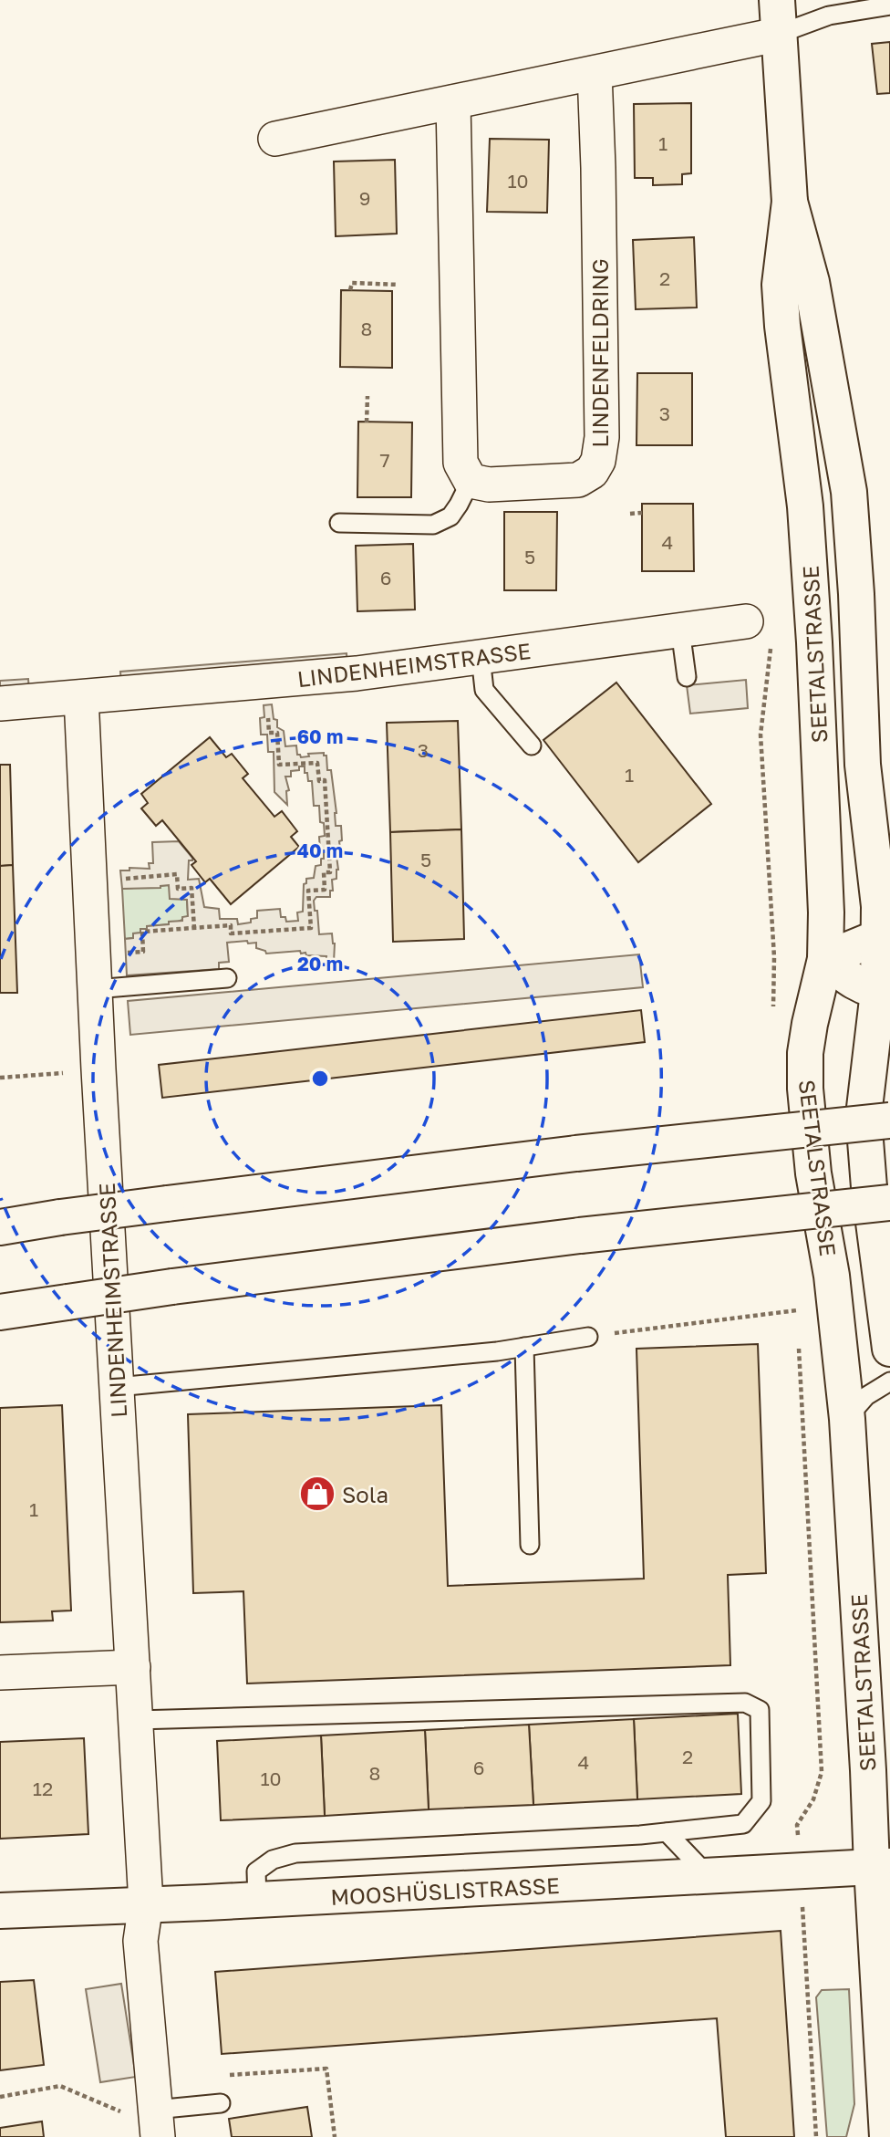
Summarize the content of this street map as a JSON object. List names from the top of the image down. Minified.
{"streets":{"main road":["SEETALSTRASSE","MOOSHÜSLISTRASSE"],"street":["LINDENFELDRING","LINDENHEIMSTRASSE"]},"crossings":[["SEETALSTRASSE","MOOSHÜSLISTRASSE"],["LINDENHEIMSTRASSE","MOOSHÜSLISTRASSE"]],"places":{"shop":["Sola"]},"house_numbers":["1","10","9","2","8","3","7","4","5","6","3","1","5","1","2","4","6","8","10","12"],"rings":["60 m","40 m","20 m"]}
